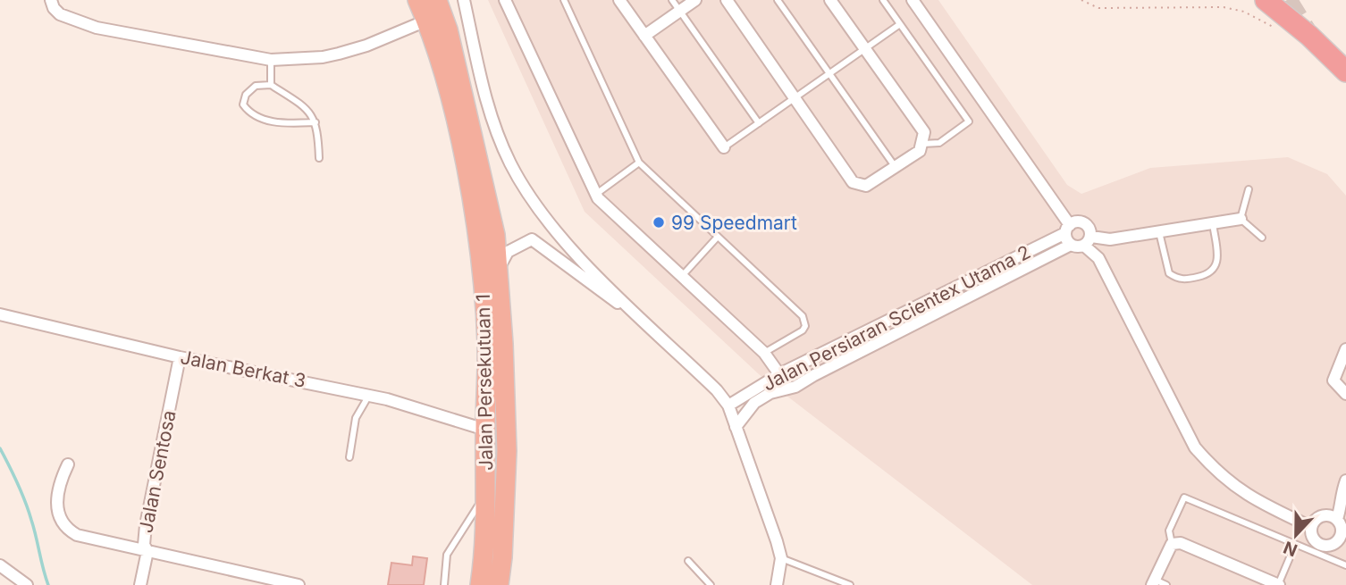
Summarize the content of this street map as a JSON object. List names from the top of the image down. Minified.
{"streets":{"highway":["Jalan Persekutuan 1"],"street":["Jalan Persiaran Scientex Utama 2","Jalan Berkat 3","Jalan Sentosa"]},"crossings":[["Jalan Berkat 3","Jalan Persekutuan 1"],["Jalan Berkat 3","Jalan Sentosa"]],"places":["99 Speedmart"],"north":"bottom"}
